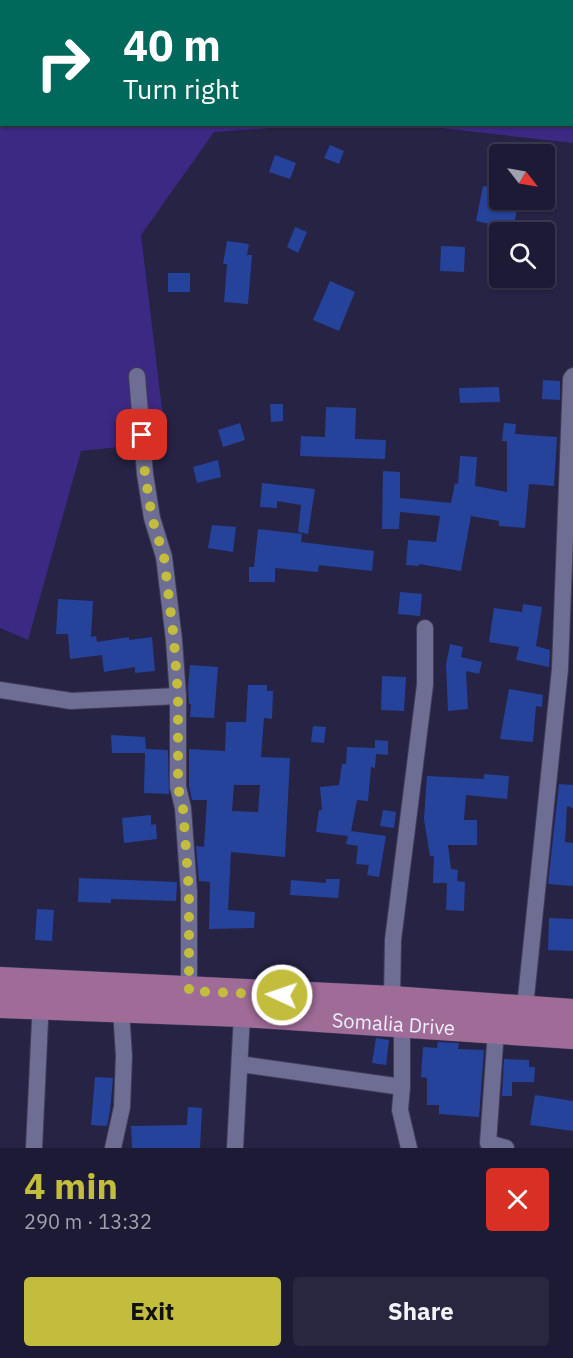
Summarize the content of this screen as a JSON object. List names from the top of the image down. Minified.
{"streets":{"main road":["Somalia Drive"]},"north":"bottom right","page":{"turn":["40 m","Turn right"],"heading":["4 min","290 m · 13:32"],"buttons":["Exit","Share"]}}
